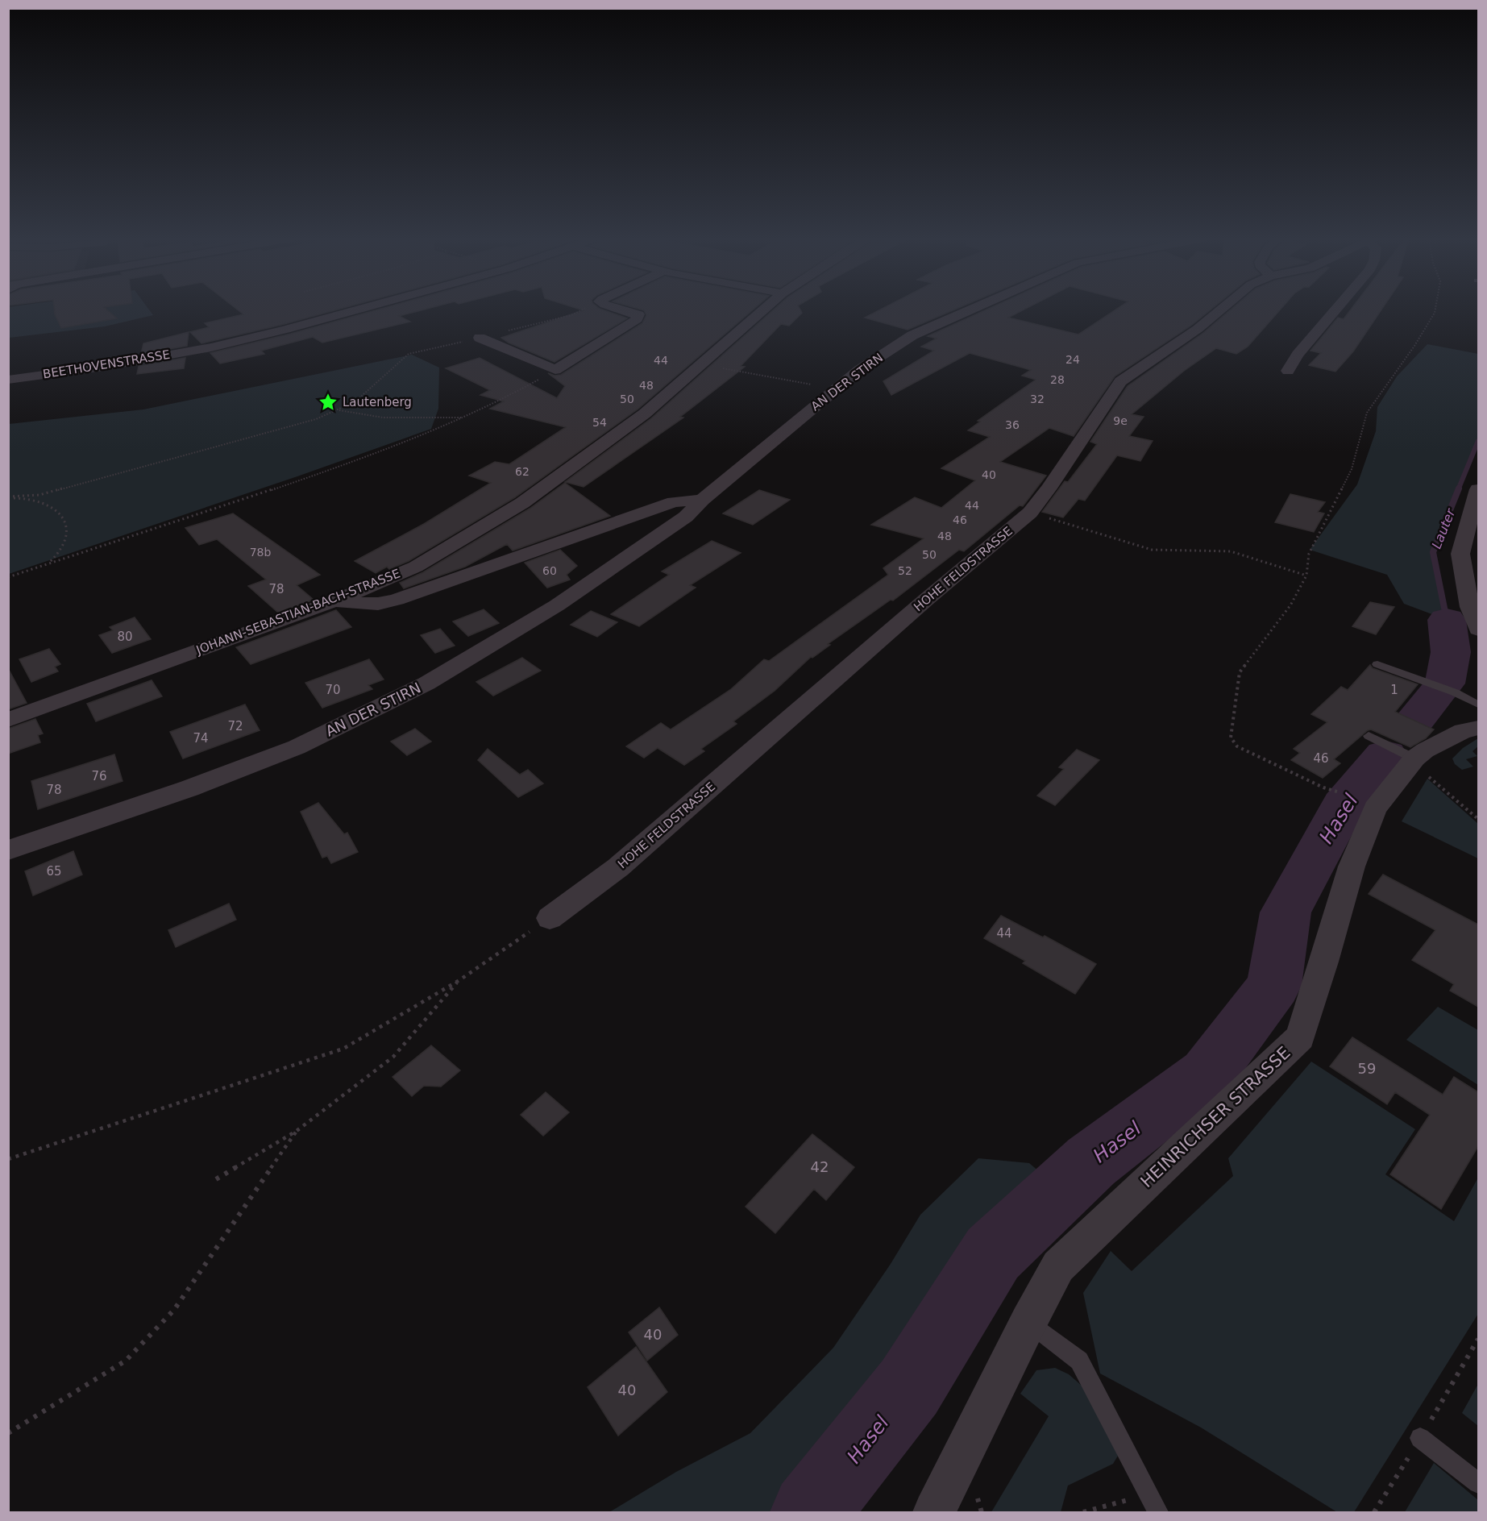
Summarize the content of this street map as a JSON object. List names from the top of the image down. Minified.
{"streets":{"street":["BEETHOVENSTRASSE","AN DER STIRN","HOHE FELDSTRASSE","JOHANN-SEBASTIAN-BACH-STRASSE","HEINRICHSER STRASSE"]},"water":["Lauter","Hasel"],"places":{"place":["Lautenberg"]},"house_numbers":["24","44","28","48","50","32","9e","54","36","62","40","44","46","48","78b","50","60","52","78","80","70","1","72","74","46","76","78","65","44","59","42","40","40"]}
